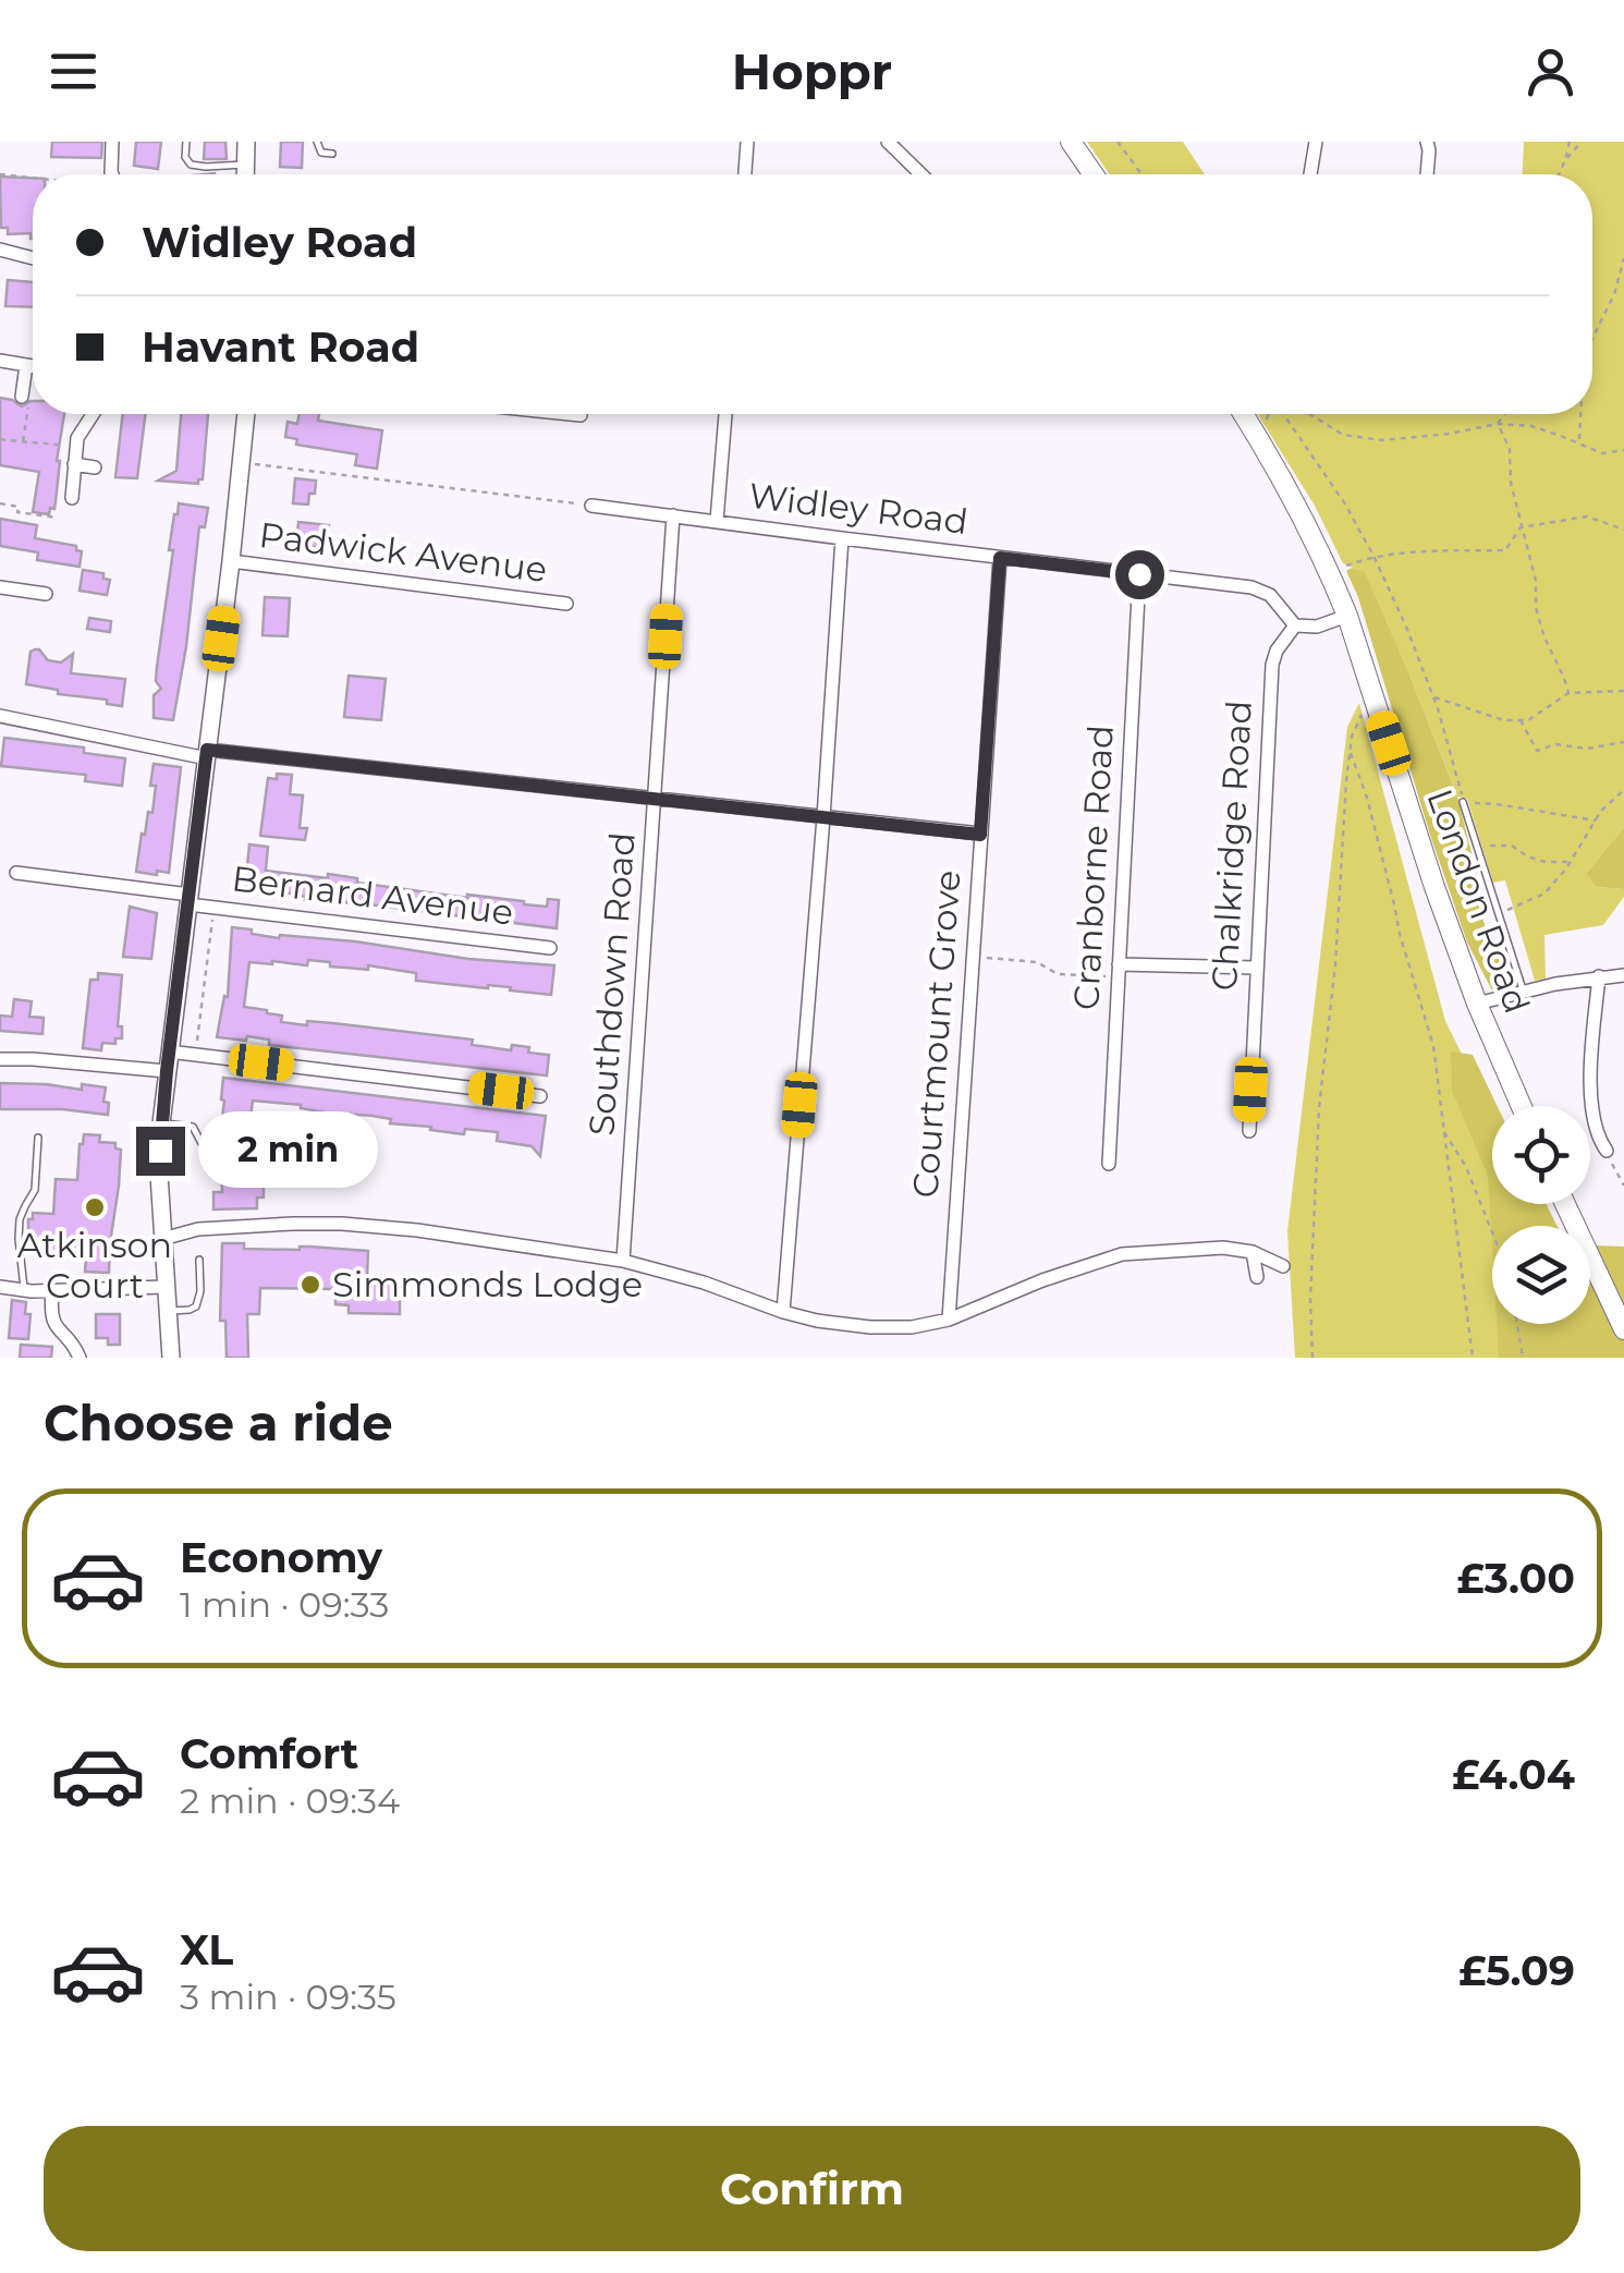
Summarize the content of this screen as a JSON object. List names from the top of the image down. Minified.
{"streets":{"main road":["London Road"],"street":["Widley Road","Padwick Avenue","Chalkridge Road","Cranborne Road","Bernard Avenue","Southdown Road","Courtmount Grove"]},"crossings":[["Widley Road","Chalkridge Road"],["Widley Road","Cranborne Road"],["Widley Road","Southdown Road"],["Widley Road","Courtmount Grove"]],"places":["Atkinson Court","Simmonds Lodge"],"page":{"header":"Hoppr","banner":["Widley Road","Havant Road"],"bubble":"2 min","heading":"Choose a ride","list":[{"name":"Economy","note":"1 min · 09:33","value":"£3.00"},{"name":"Comfort","note":"2 min · 09:34","value":"£4.04"},{"name":"XL","note":"3 min · 09:35","value":"£5.09"}],"buttons":"Confirm"}}
